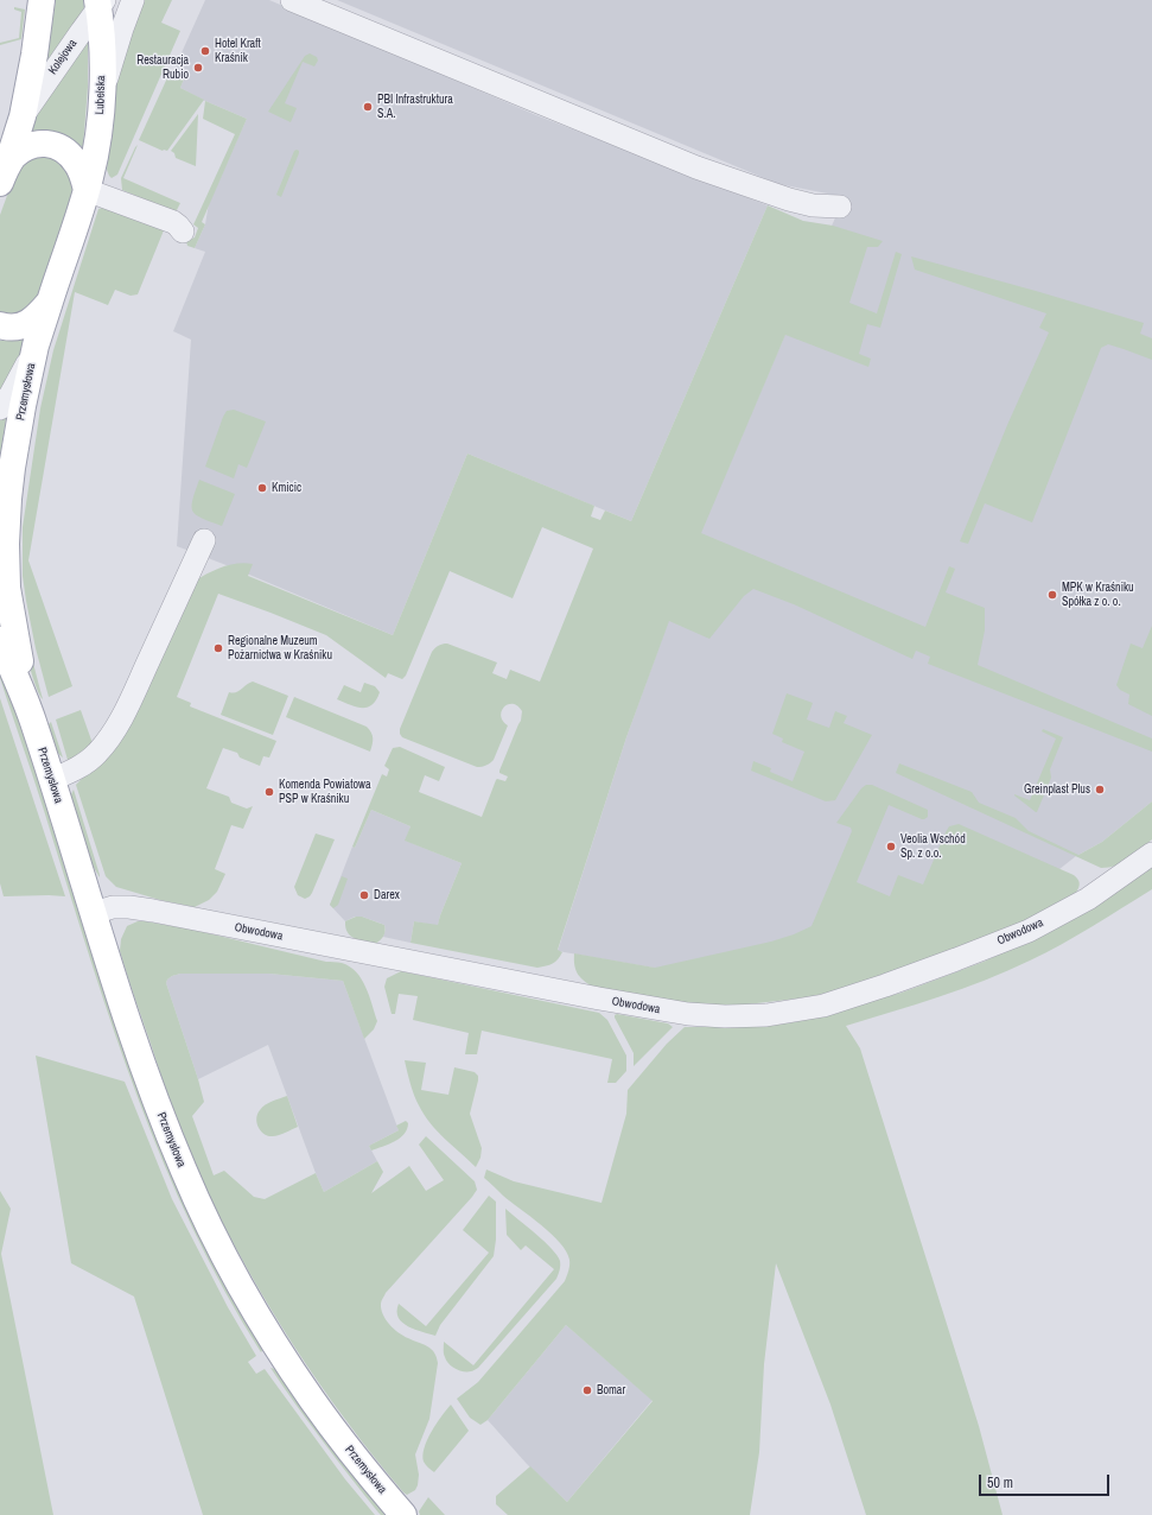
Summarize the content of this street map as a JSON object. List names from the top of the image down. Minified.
{"streets":{"main road":["Lubelska","Przemysłowa"],"street":["Kolejowa","Obwodowa"]},"crossings":[["Kolejowa","Lubelska"],["Przemysłowa","Obwodowa"]],"places":["Hotel Kraft Kraśnik","Restauracja Rubio","PBI Infrastruktura S.A.","Kmicic","MPK w Kraśniku Spółka z o. o.","Regionalne Muzeum Pożarnictwa w Kraśniku","Greinplast Plus","Komenda Powiatowa PSP w Kraśniku","Veolia Wschód Sp. z o.o.","Darex","Bomar"],"scale_bar":"50 m"}
